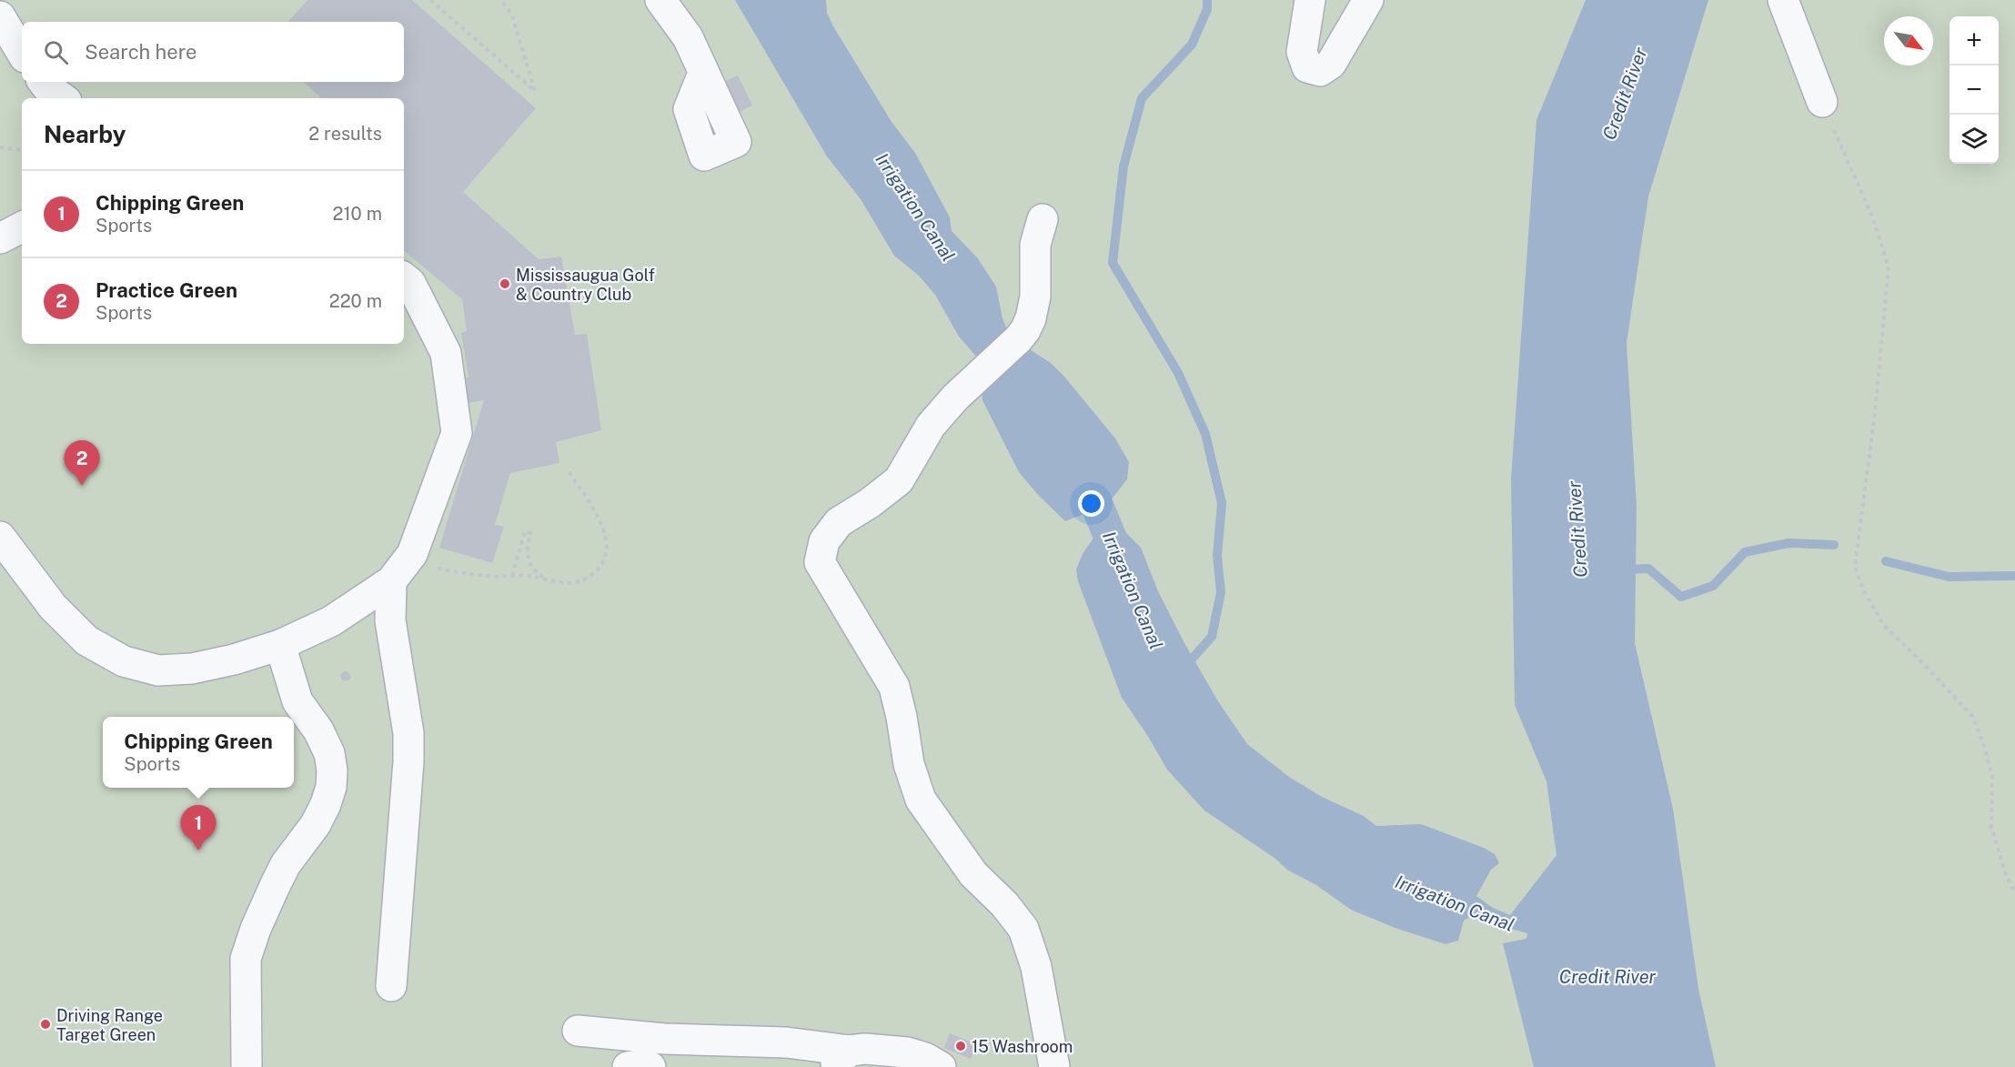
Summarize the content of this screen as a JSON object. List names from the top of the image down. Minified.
{"water":["Credit River","Irrigation Canal"],"places":["Mississaugua Golf & Country Club","Driving Range Target Green","15 Washroom"],"north":"bottom right","page":{"map_buttons":["+","−"],"search":"Search here","heading":["Nearby","2 results"],"list":[{"mark":"1","name":"Chipping Green","note":"Sports","value":"210 m"},{"mark":"2","name":"Practice Green","note":"Sports","value":"220 m"}],"pins":["2","1"],"popup":["Chipping Green","Sports"]}}
